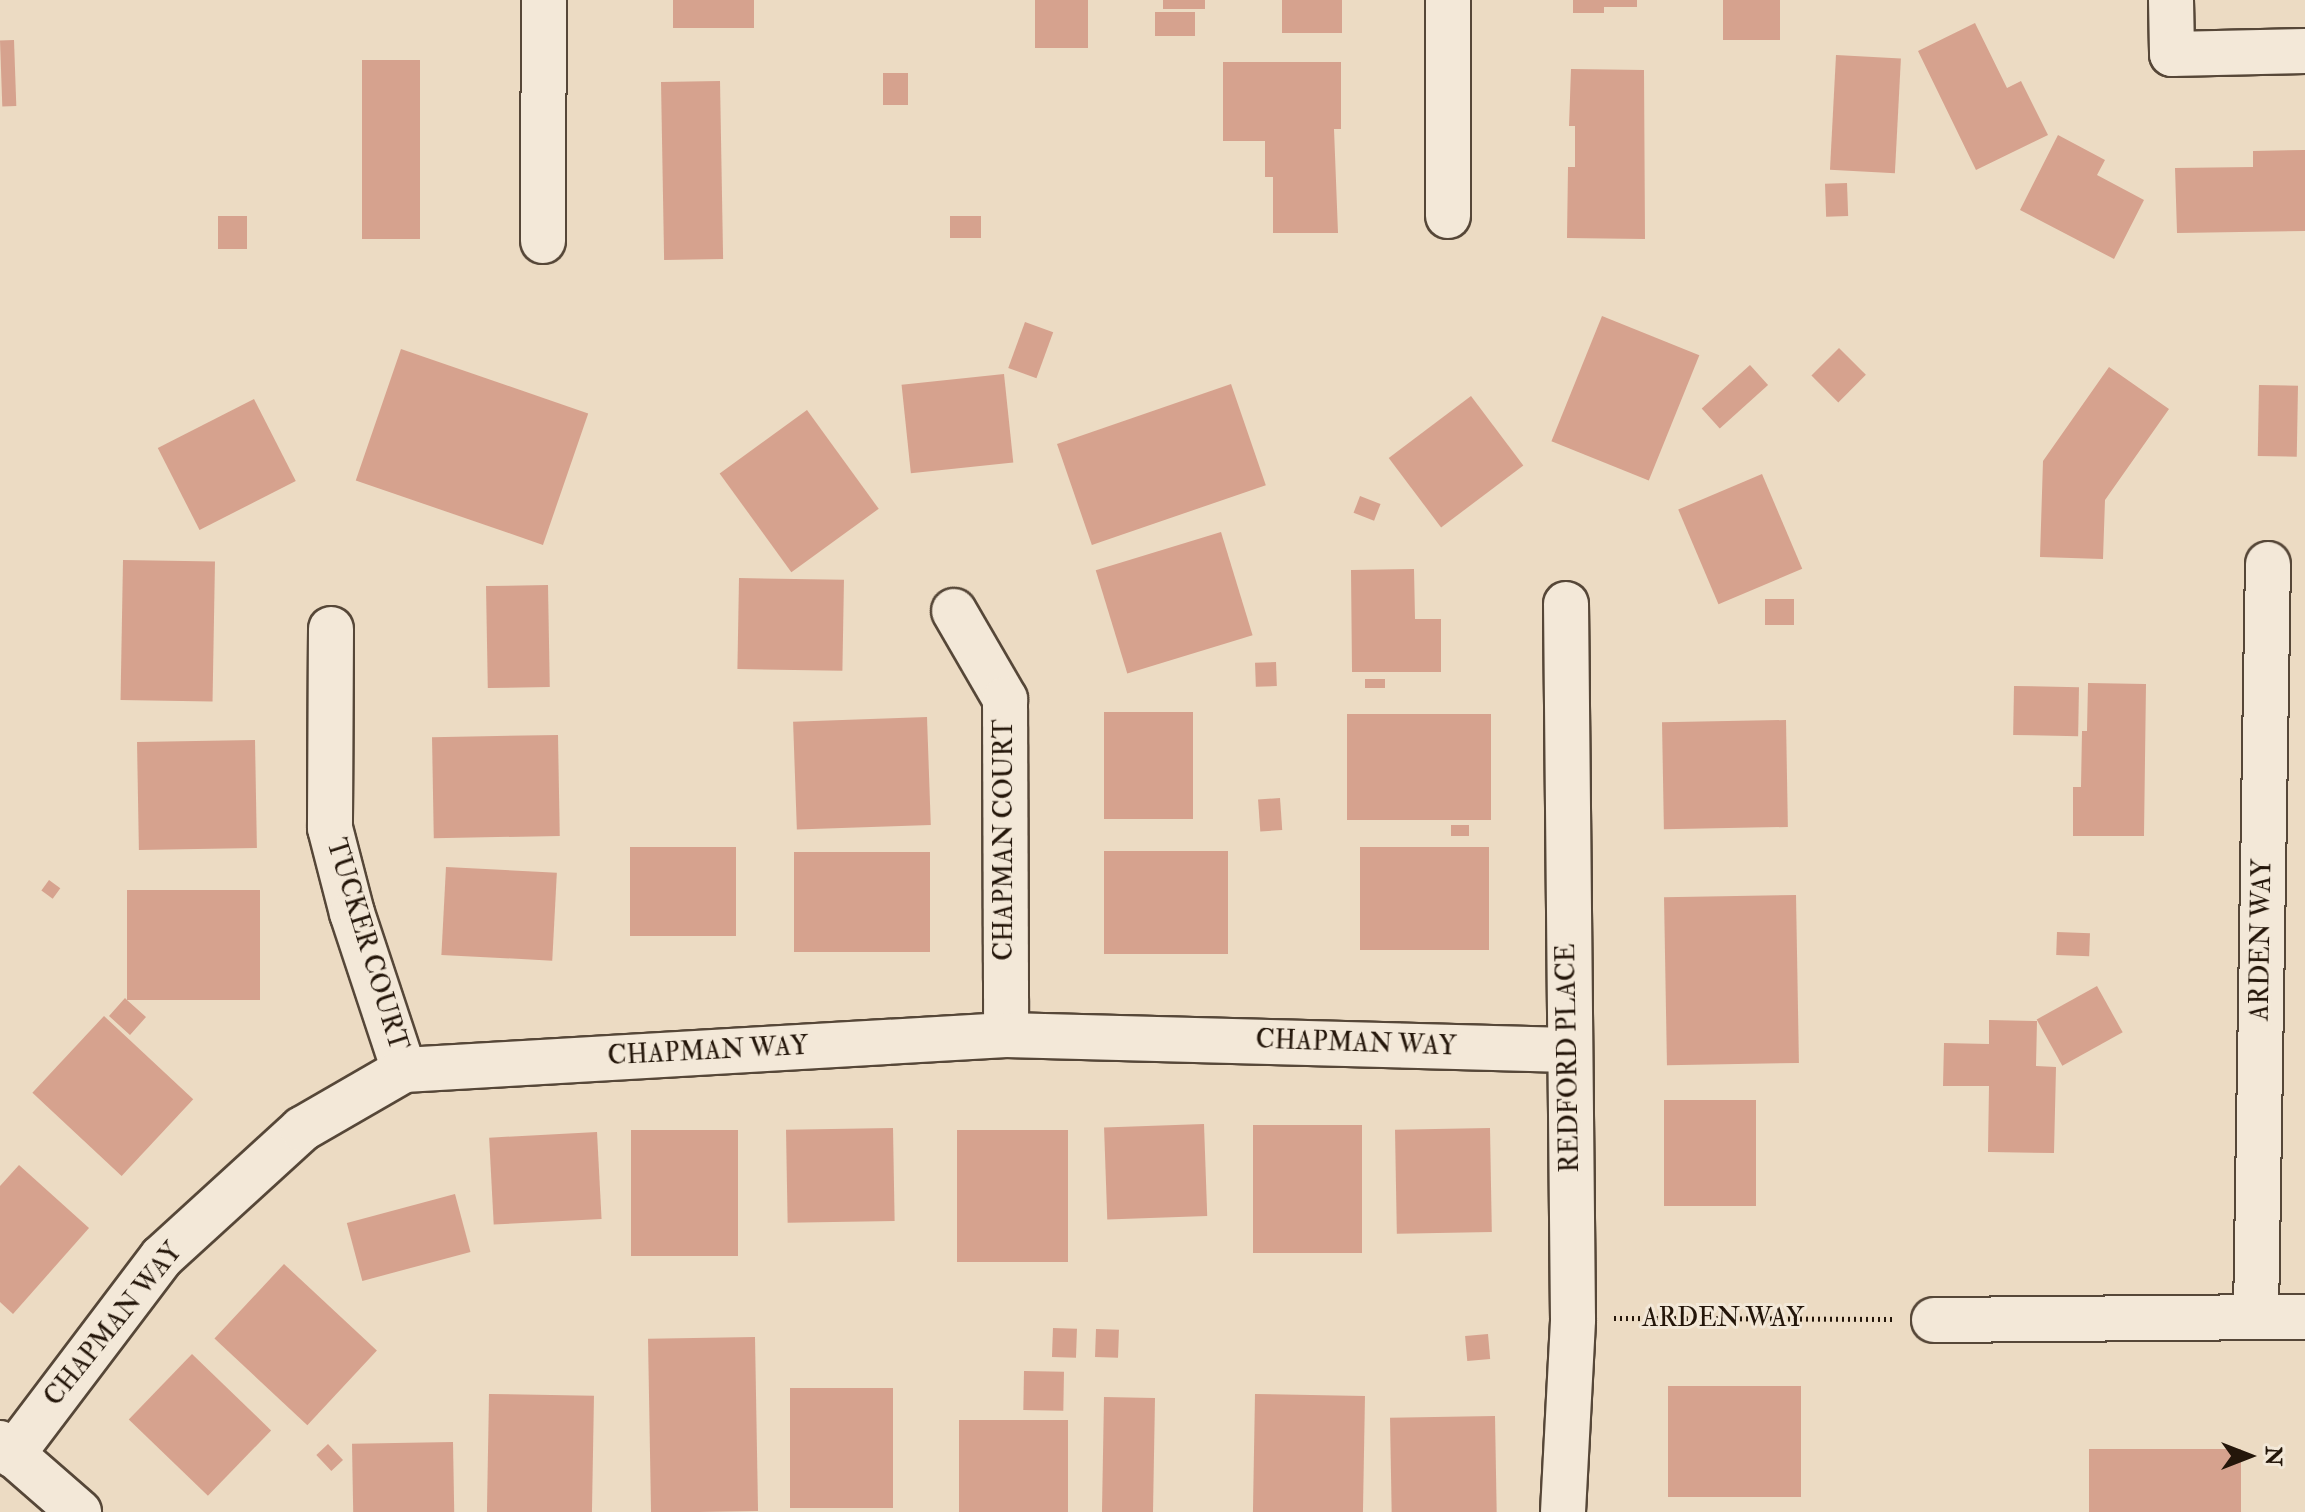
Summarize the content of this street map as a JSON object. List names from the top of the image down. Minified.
{"streets":{"street":["CHAPMAN COURT","ARDEN WAY","TUCKER COURT","CHAPMAN WAY","REDFORD PLACE"]},"crossings":[["CHAPMAN COURT","CHAPMAN WAY"],["ARDEN WAY","REDFORD PLACE"],["TUCKER COURT","CHAPMAN WAY"],["CHAPMAN WAY","REDFORD PLACE"]],"north":"right"}
